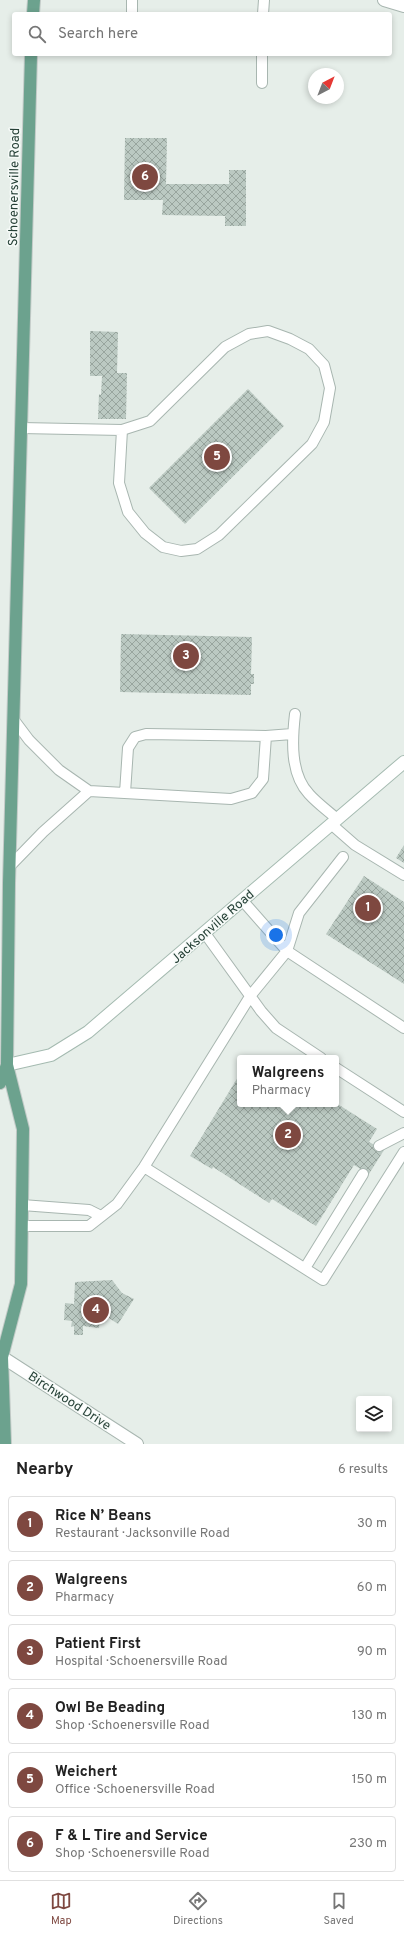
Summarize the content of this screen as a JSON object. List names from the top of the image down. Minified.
{"streets":{"main road":["Schoenersville Road"],"street":["Jacksonville Road","Birchwood Drive"]},"crossings":[["Schoenersville Road","Jacksonville Road"],["Schoenersville Road","Birchwood Drive"]],"north":"top right","page":{"search":"Search here","pins":["6","5","3","1","2","4"],"popup":["Walgreens","Pharmacy"],"heading":["Nearby","6 results"],"list":[{"mark":"1","name":"Rice N’ Beans","note":"Restaurant · Jacksonville Road","value":"30 m"},{"mark":"2","name":"Walgreens","note":"Pharmacy","value":"60 m"},{"mark":"3","name":"Patient First","note":"Hospital · Schoenersville Road","value":"90 m"},{"mark":"4","name":"Owl Be Beading","note":"Shop · Schoenersville Road","value":"130 m"},{"mark":"5","name":"Weichert","note":"Office · Schoenersville Road","value":"150 m"},{"mark":"6","name":"F & L Tire and Service","note":"Shop · Schoenersville Road","value":"230 m"}],"nav":["Map","Directions","Saved"]}}
